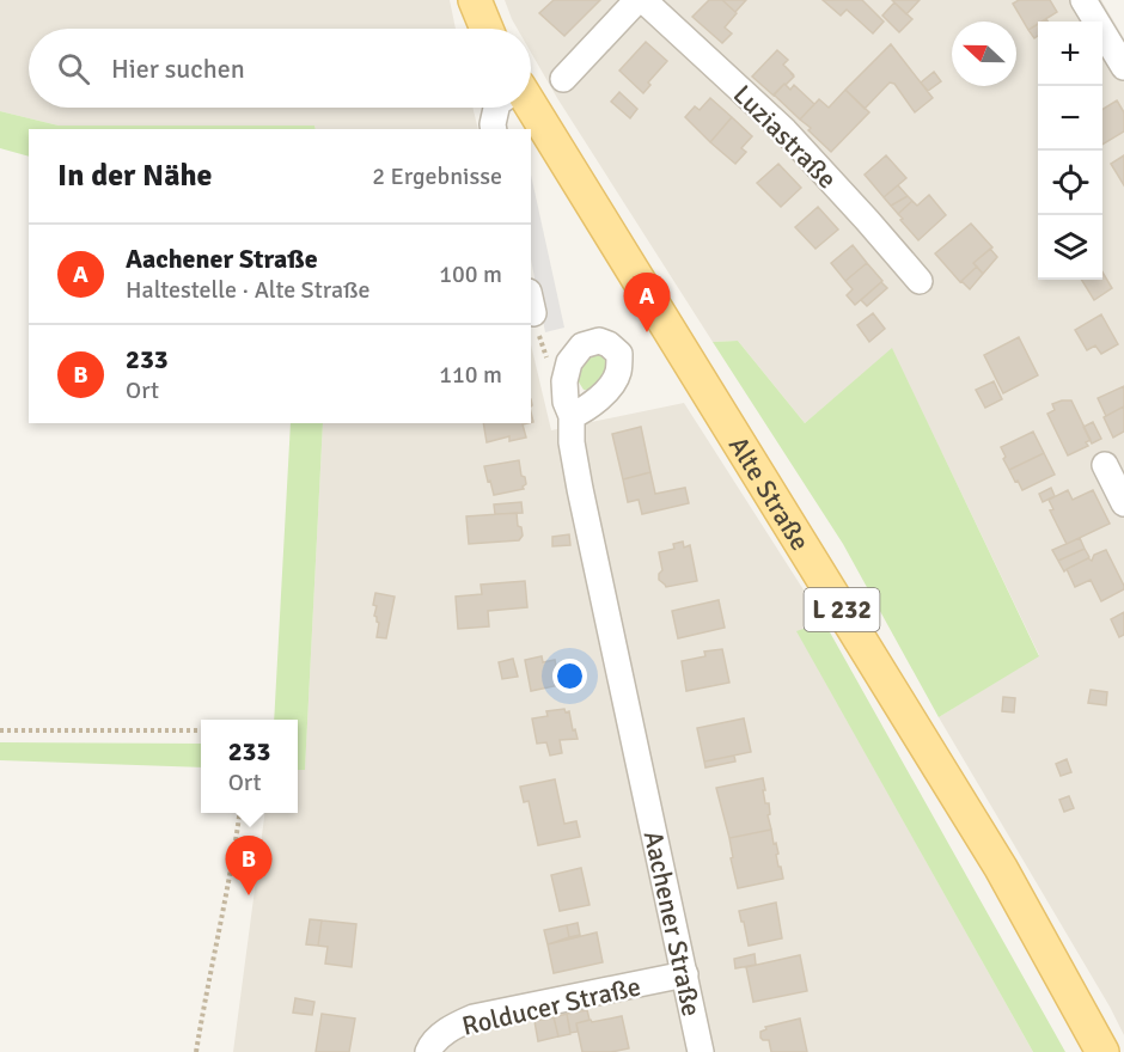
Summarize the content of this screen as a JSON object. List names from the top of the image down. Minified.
{"streets":{"main road":["Alte Straße","L 232"],"street":["Luziastraße","Aachener Straße","Rolducer Straße"]},"crossings":[["Aachener Straße","Rolducer Straße"]],"north":"left","page":{"map_buttons":["+","−"],"search":"Hier suchen","heading":["In der Nähe","2 Ergebnisse"],"list":[{"mark":"A","name":"Aachener Straße","note":"Haltestelle · Alte Straße","value":"100 m"},{"mark":"B","name":"233","note":"Ort","value":"110 m"}],"pins":["A","B"],"popup":["233","Ort"]}}
